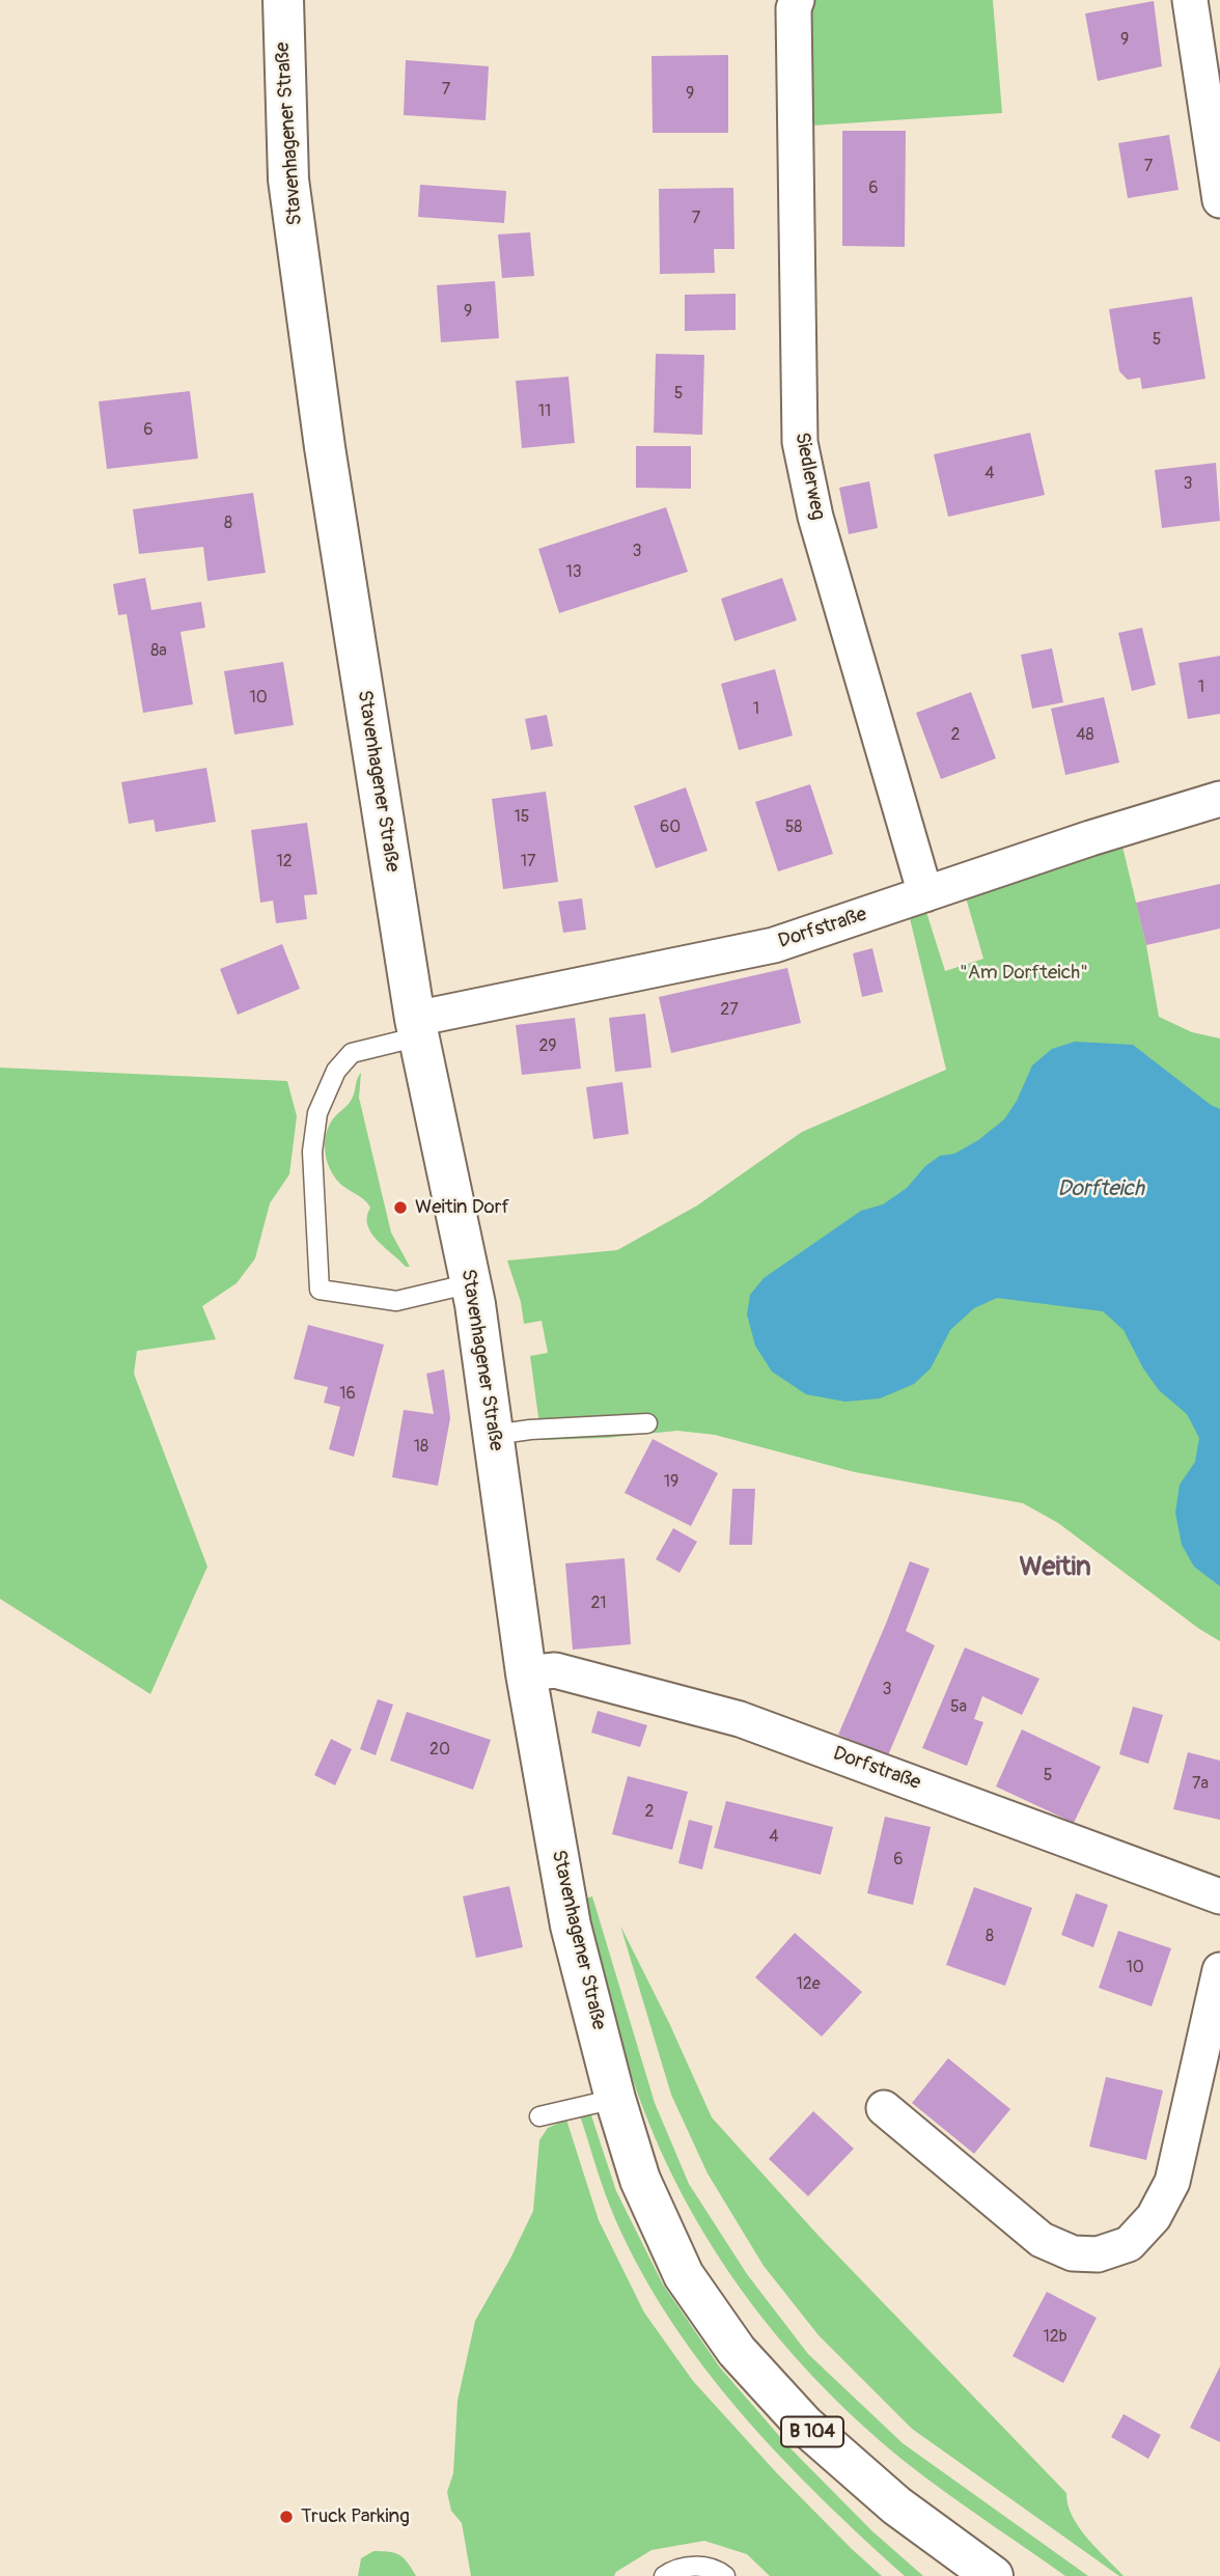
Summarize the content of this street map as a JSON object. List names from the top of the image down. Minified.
{"streets":{"main road":["Stavenhagener Straße","B 104"],"street":["Siedlerweg","Dorfstraße"]},"crossings":[["Stavenhagener Straße","Dorfstraße"],["Siedlerweg","Dorfstraße"]],"districts":["Weitin"],"water":["Dorfteich"],"parks":["\"Am Dorfteich\""],"places":["Weitin Dorf","Truck Parking"],"house_numbers":["9","7","9","7","6","7","9","5","5","11","6","4","3","8","3","13","8a","1","10","1","2","48","15","60","58","12","17","27","29","16","18","19","21","3","5a","20","5","7a","2","4","6","8","10","12e","12b"]}
